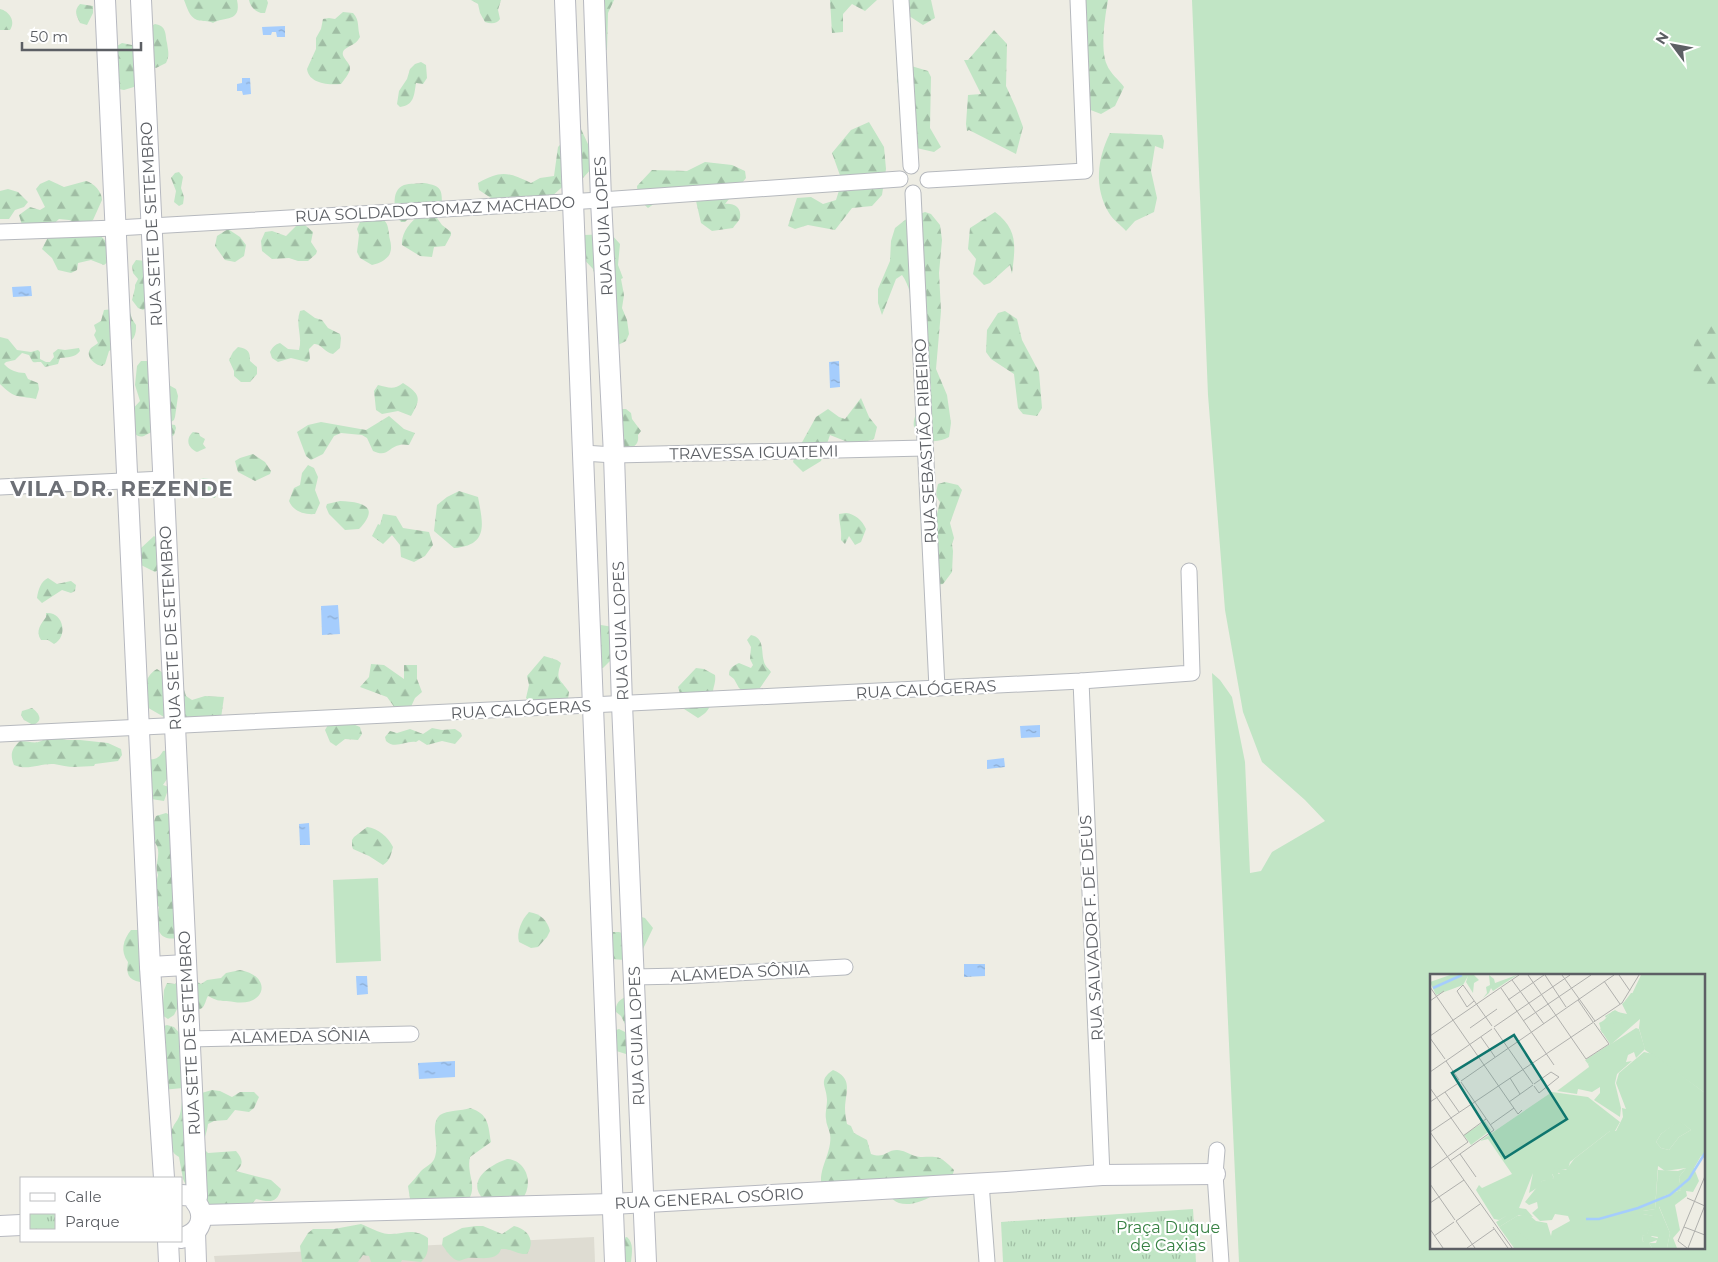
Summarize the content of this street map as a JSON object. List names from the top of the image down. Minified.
{"streets":{"main road":["RUA SETE DE SETEMBRO","RUA GUIA LOPES","RUA GENERAL OSÓRIO"],"street":["RUA SOLDADO TOMAZ MACHADO","RUA SEBASTIÃO RIBEIRO","TRAVESSA IGUATEMI","RUA CALÓGERAS","RUA SALVADOR F. DE DEUS","ALAMEDA SÔNIA"]},"crossings":[["RUA SOLDADO TOMAZ MACHADO","RUA SETE DE SETEMBRO"],["RUA SOLDADO TOMAZ MACHADO","RUA GUIA LOPES"],["RUA SOLDADO TOMAZ MACHADO","RUA SEBASTIÃO RIBEIRO"],["RUA SETE DE SETEMBRO","RUA CALÓGERAS"],["RUA SETE DE SETEMBRO","ALAMEDA SÔNIA"],["RUA SETE DE SETEMBRO","RUA GENERAL OSÓRIO"],["RUA GUIA LOPES","TRAVESSA IGUATEMI"],["RUA GUIA LOPES","RUA CALÓGERAS"],["RUA GUIA LOPES","ALAMEDA SÔNIA"],["RUA GUIA LOPES","RUA GENERAL OSÓRIO"],["RUA SEBASTIÃO RIBEIRO","TRAVESSA IGUATEMI"],["RUA SEBASTIÃO RIBEIRO","RUA CALÓGERAS"],["RUA CALÓGERAS","RUA SALVADOR F. DE DEUS"],["RUA SALVADOR F. DE DEUS","RUA GENERAL OSÓRIO"]],"districts":["VILA DR. REZENDE"],"parks":["Praça Duque de Caxias"],"legend":["Calle","Parque"],"scale_bar":"50 m","north":"top left"}
